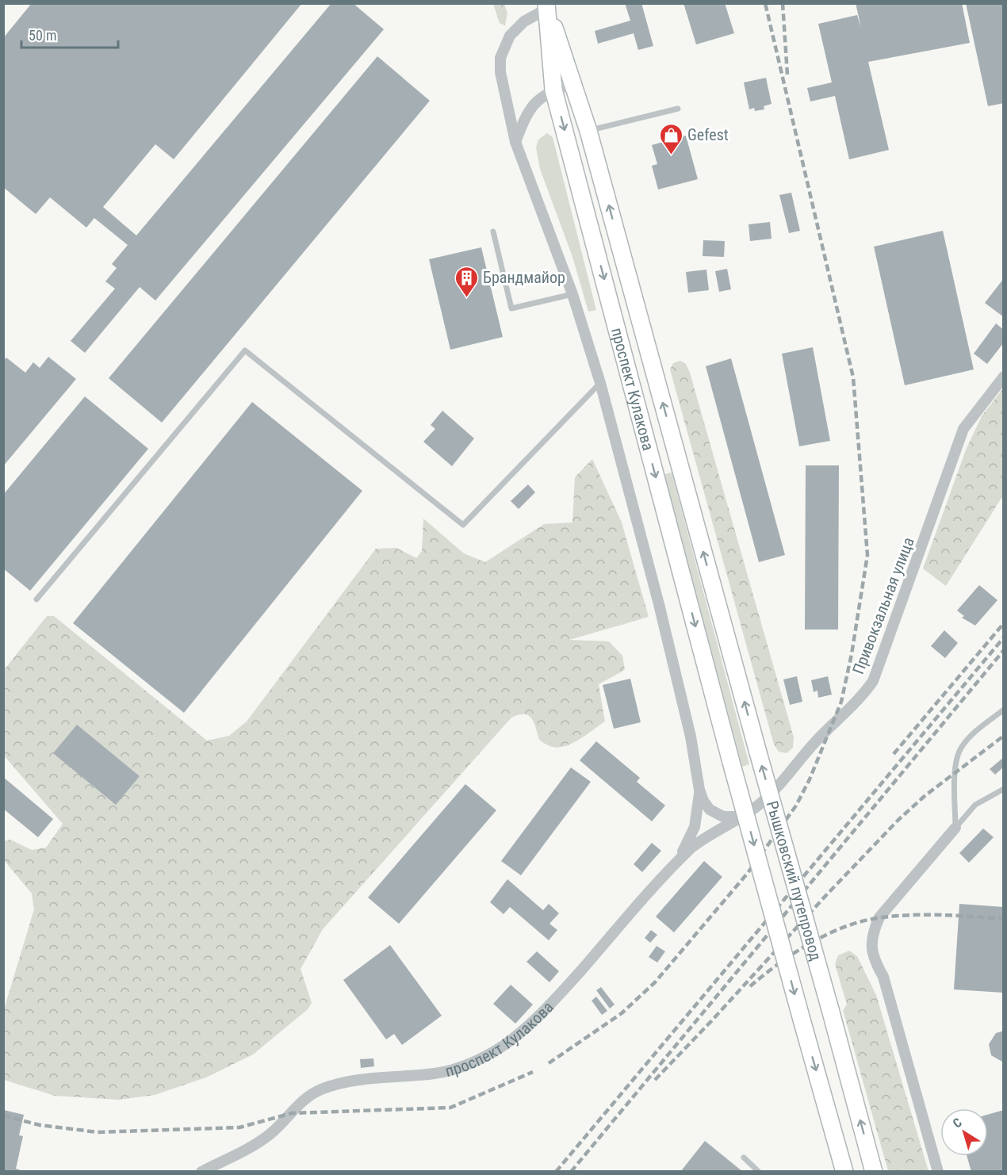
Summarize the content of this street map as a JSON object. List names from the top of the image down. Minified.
{"streets":{"main road":["проспект Кулакова","Рышковский путепровод"],"street":["Привокзальная улица"]},"crossings":[["проспект Кулакова","Привокзальная улица"],["проспект Кулакова","Рышковский путепровод"]],"places":{"shop":["Gefest"],"building":["Брандмайор"]},"scale_bar":"50 m","north":"top left"}
